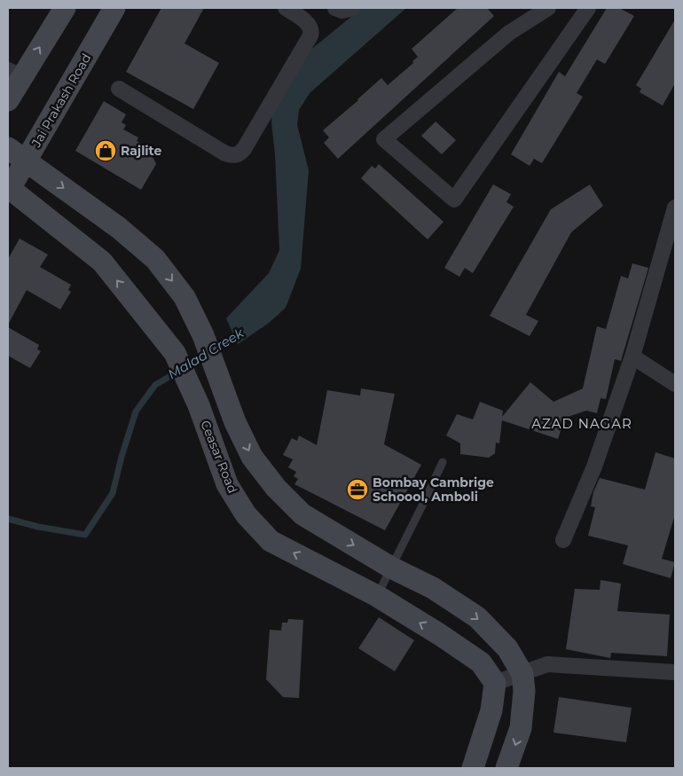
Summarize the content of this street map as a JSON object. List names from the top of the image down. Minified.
{"streets":{"main road":["Jai Prakash Road","Ceasar Road"]},"crossings":[["Jai Prakash Road","Ceasar Road"]],"districts":["AZAD NAGAR"],"water":["Malad Creek"],"places":{"shop":["Rajlite"],"office":["Bombay Cambrige Schoool, Amboli"]}}
